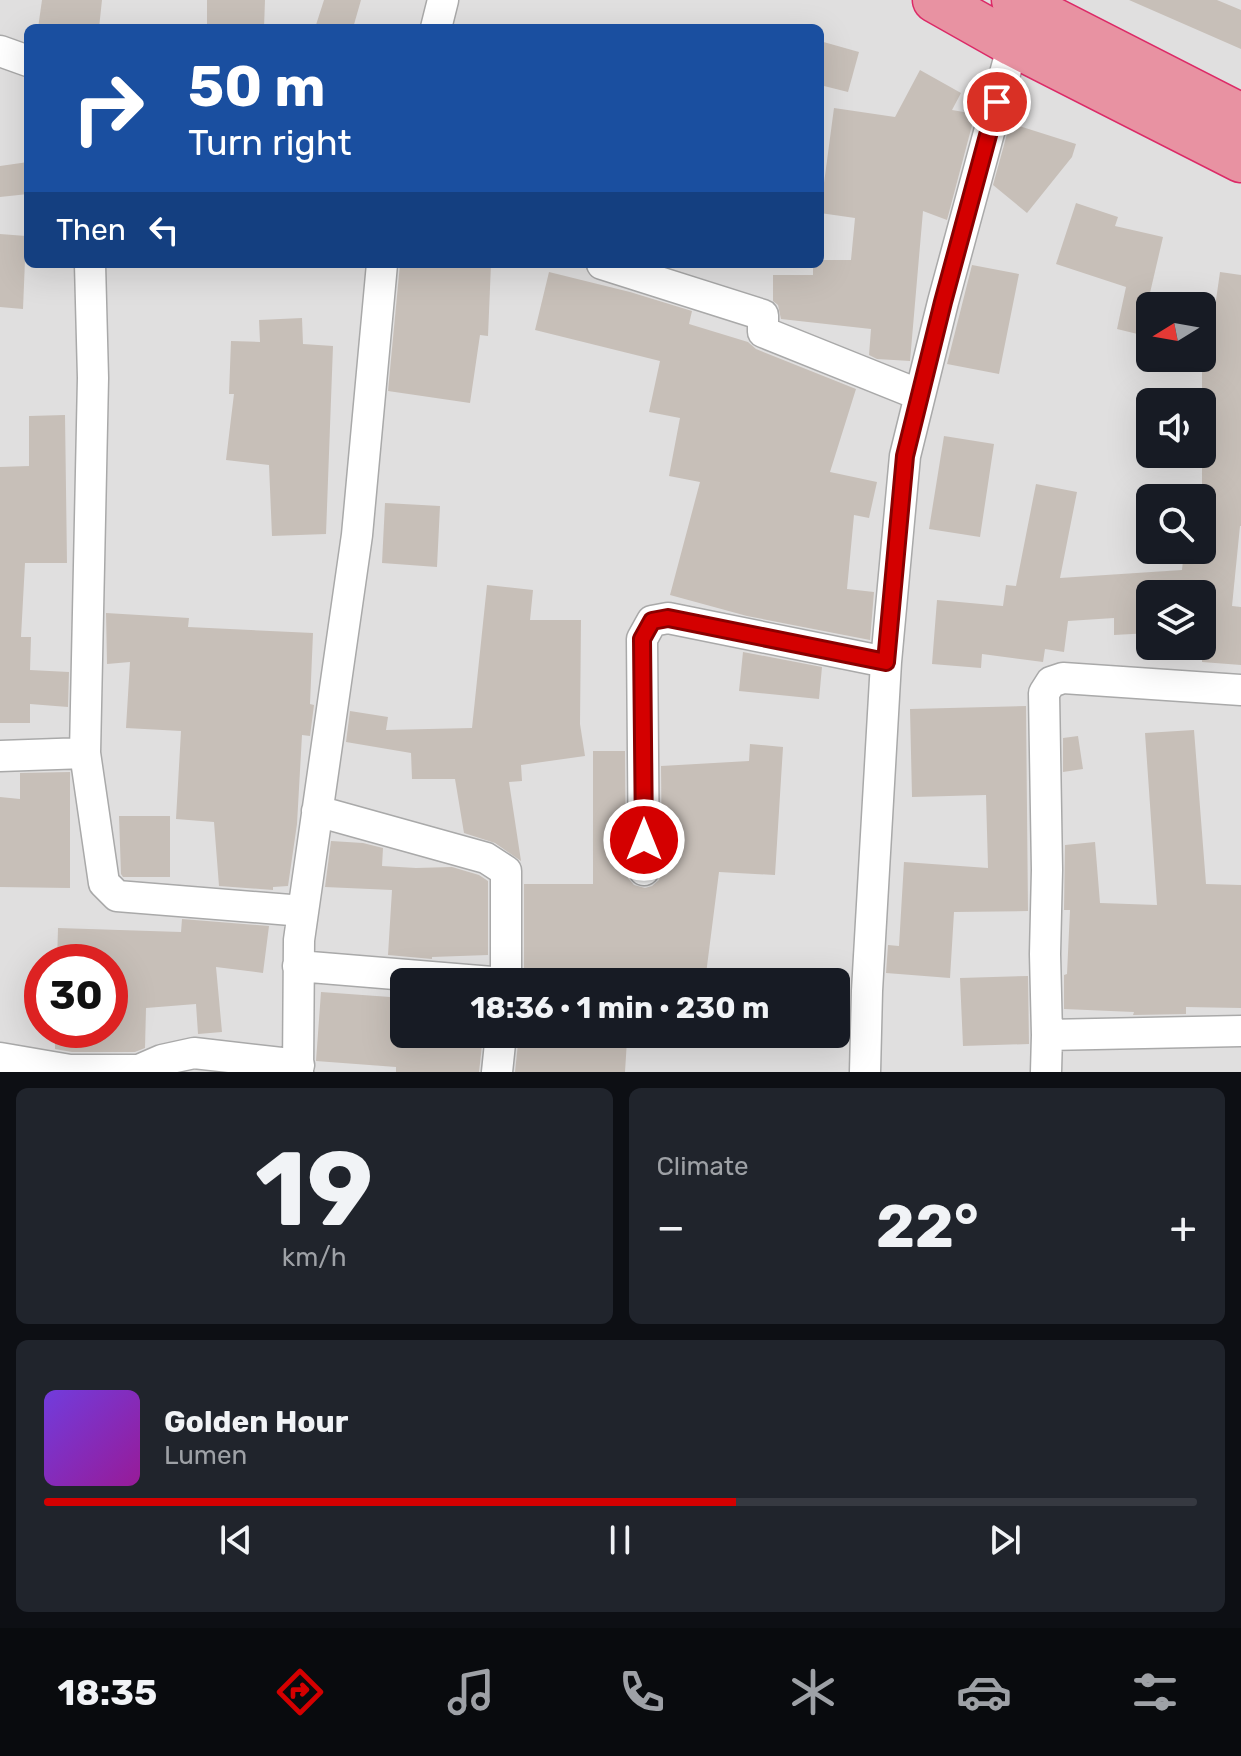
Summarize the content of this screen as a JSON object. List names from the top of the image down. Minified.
{"north":"left","page":{"turn":["50 m","Turn right"],"then":"Then","limit":"30","trip":"18:36 · 1 min · 230 m","tile":[["19","km/h"],"Climate"],"heat":["−","22°","+"],"song":["Golden Hour","Lumen"],"tabs":"18:35"}}
